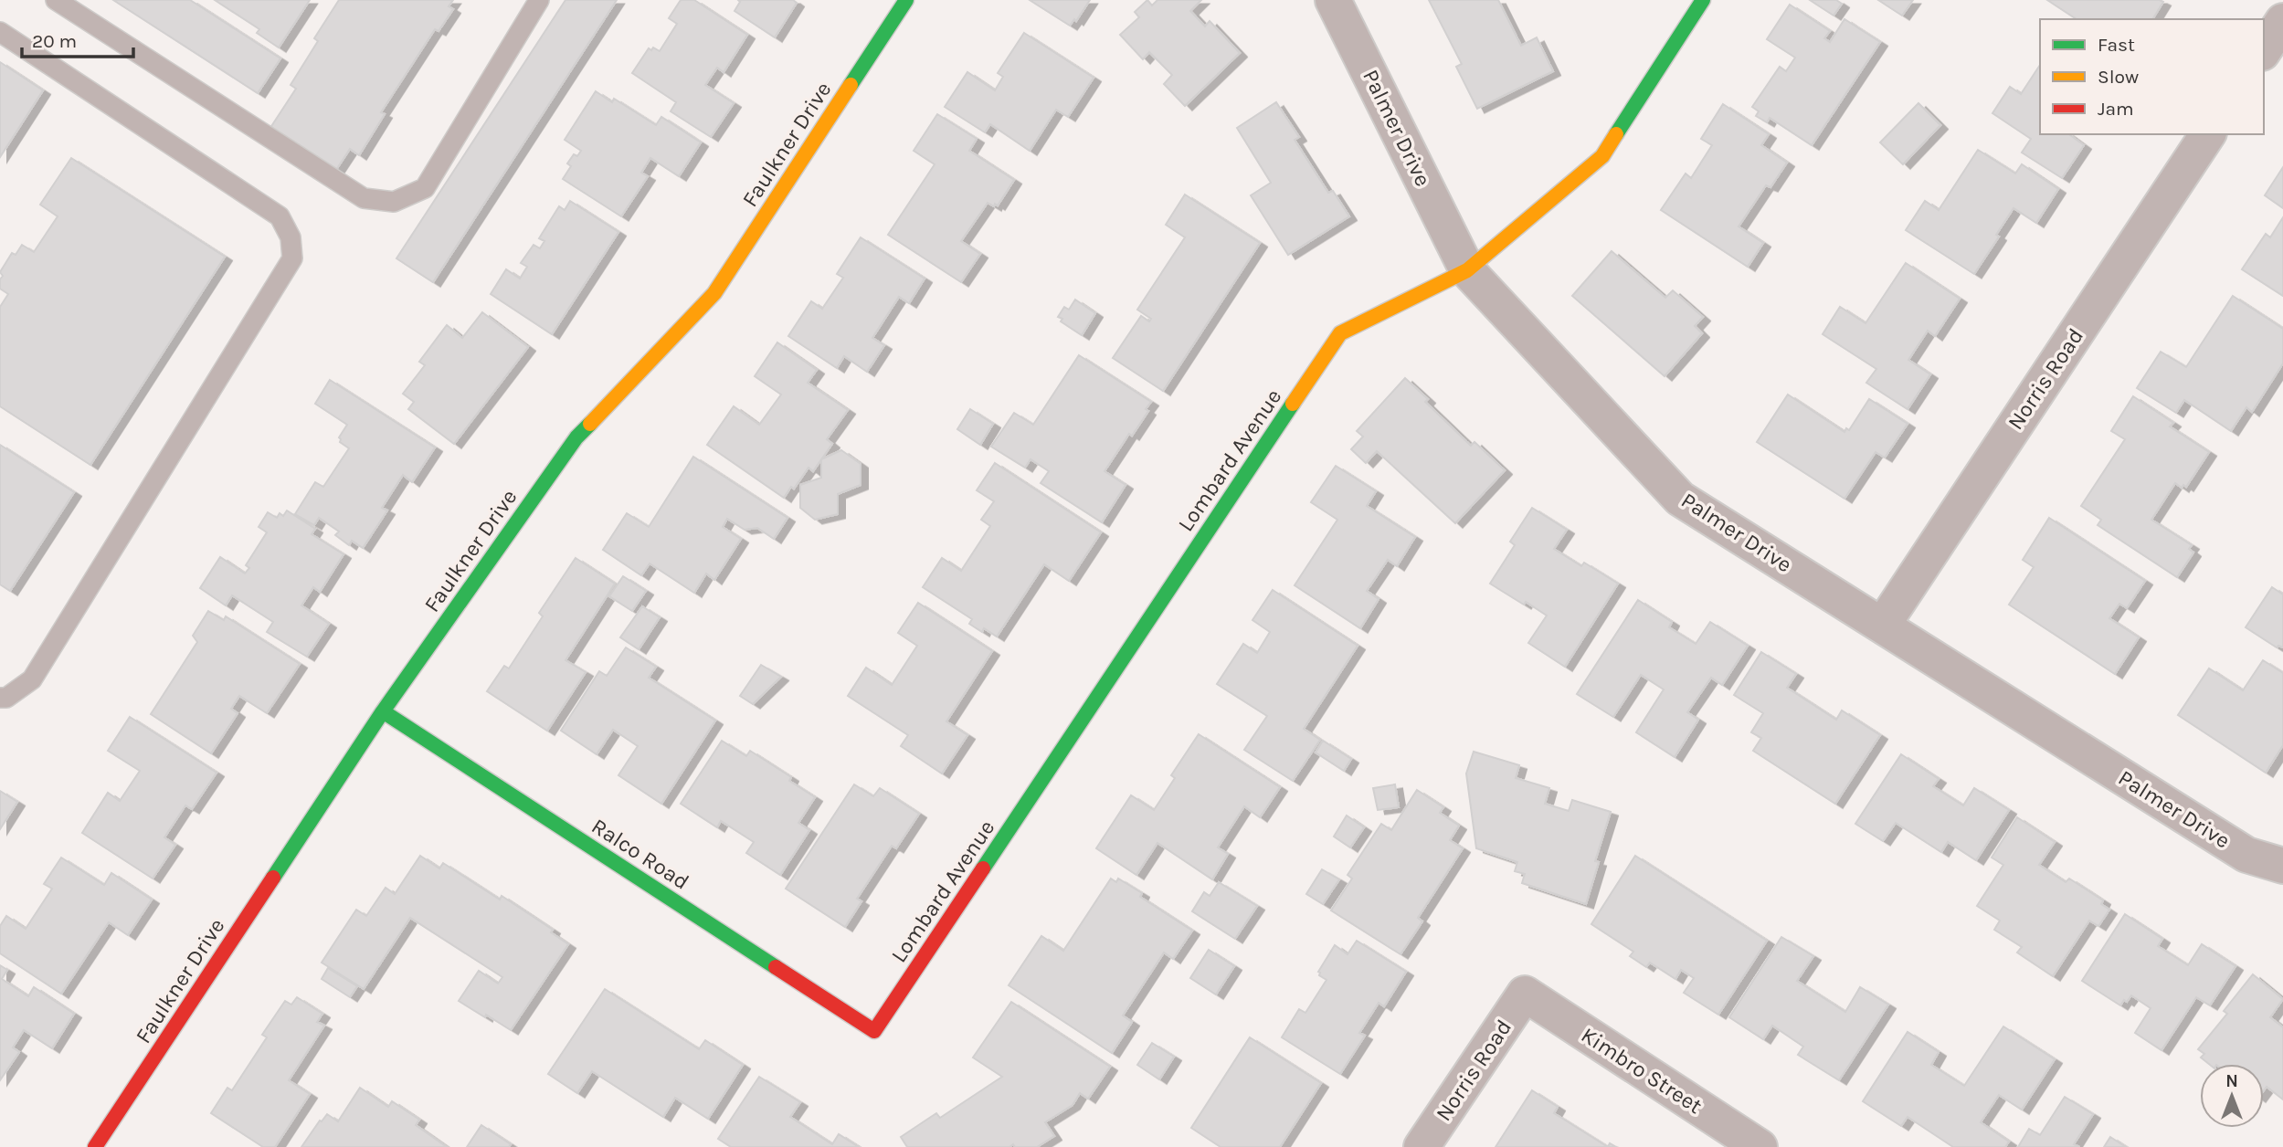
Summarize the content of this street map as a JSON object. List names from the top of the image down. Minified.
{"streets":{"street":["Palmer Drive","Faulkner Drive","Norris Road","Lombard Avenue","Ralco Road","Kimbro Street"]},"crossings":[["Palmer Drive","Norris Road"],["Palmer Drive","Lombard Avenue"],["Faulkner Drive","Ralco Road"],["Norris Road","Kimbro Street"],["Lombard Avenue","Ralco Road"]],"legend":["Fast","Slow","Jam"],"scale_bar":"20 m","north":"top"}
